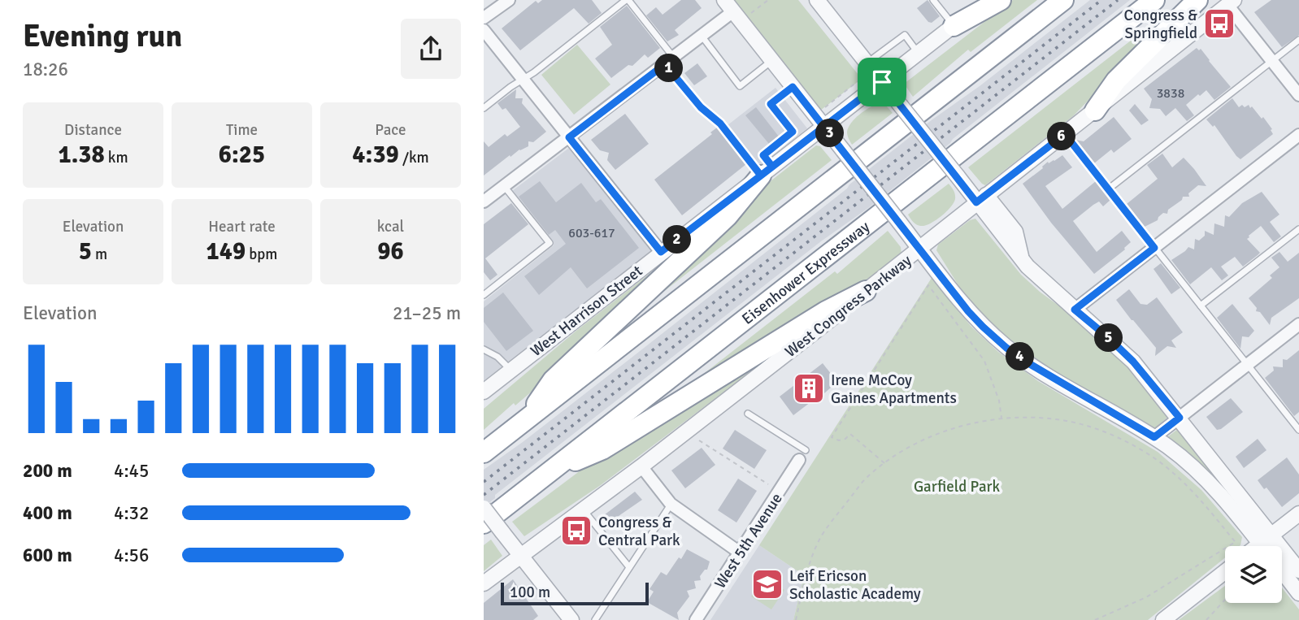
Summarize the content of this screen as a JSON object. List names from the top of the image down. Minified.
{"streets":{"highway":["Eisenhower Expressway"],"street":["West Congress Parkway","West Harrison Street","West 5th Avenue"]},"parks":["Garfield Park"],"places":{"bus stop":["Congress & Springfield","Congress & Central Park"],"building":["Irene McCoy Gaines Apartments"],"school or university":["Leif Ericson Scholastic Academy"]},"house_numbers":["3838","603-617"],"scale_bar":"100 m","page":{"heading":["Evening run","18:26"],"pins":["1","3","6","2","5","4"],"stats":[["Distance","1.38 km"],["Time","6:25"],["Pace","4:39 /km"],["Elevation","5 m"],["Heart rate","149 bpm"],["kcal","96"]],"chart":["Elevation","21–25 m"],"list":[{"name":"200 m","note":"4:45"},{"name":"400 m","note":"4:32"},{"name":"600 m","note":"4:56"}],"scale":"100 m"}}
